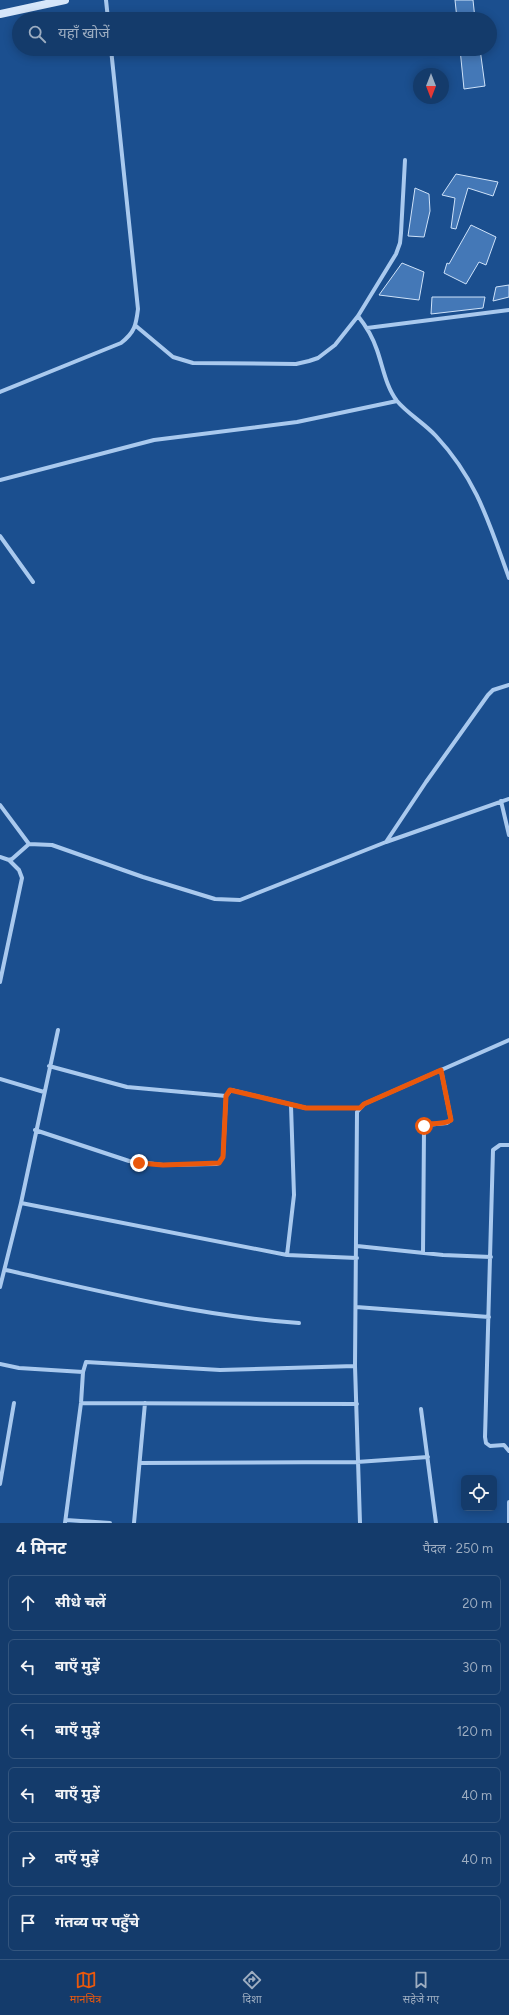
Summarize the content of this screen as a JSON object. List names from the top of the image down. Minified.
{"north":"bottom","page":{"search":"यहाँ खोजें","heading":["4 मिनट","पैदल · 250 m"],"list":[["सीधे चलें","20 m"],["बाएँ मुड़ें","30 m"],["बाएँ मुड़ें","120 m"],["बाएँ मुड़ें","40 m"],["दाएँ मुड़ें","40 m"],"गंतव्य पर पहुँचे"],"nav":["मानचित्र","दिशा","सहेजे गए"]}}
